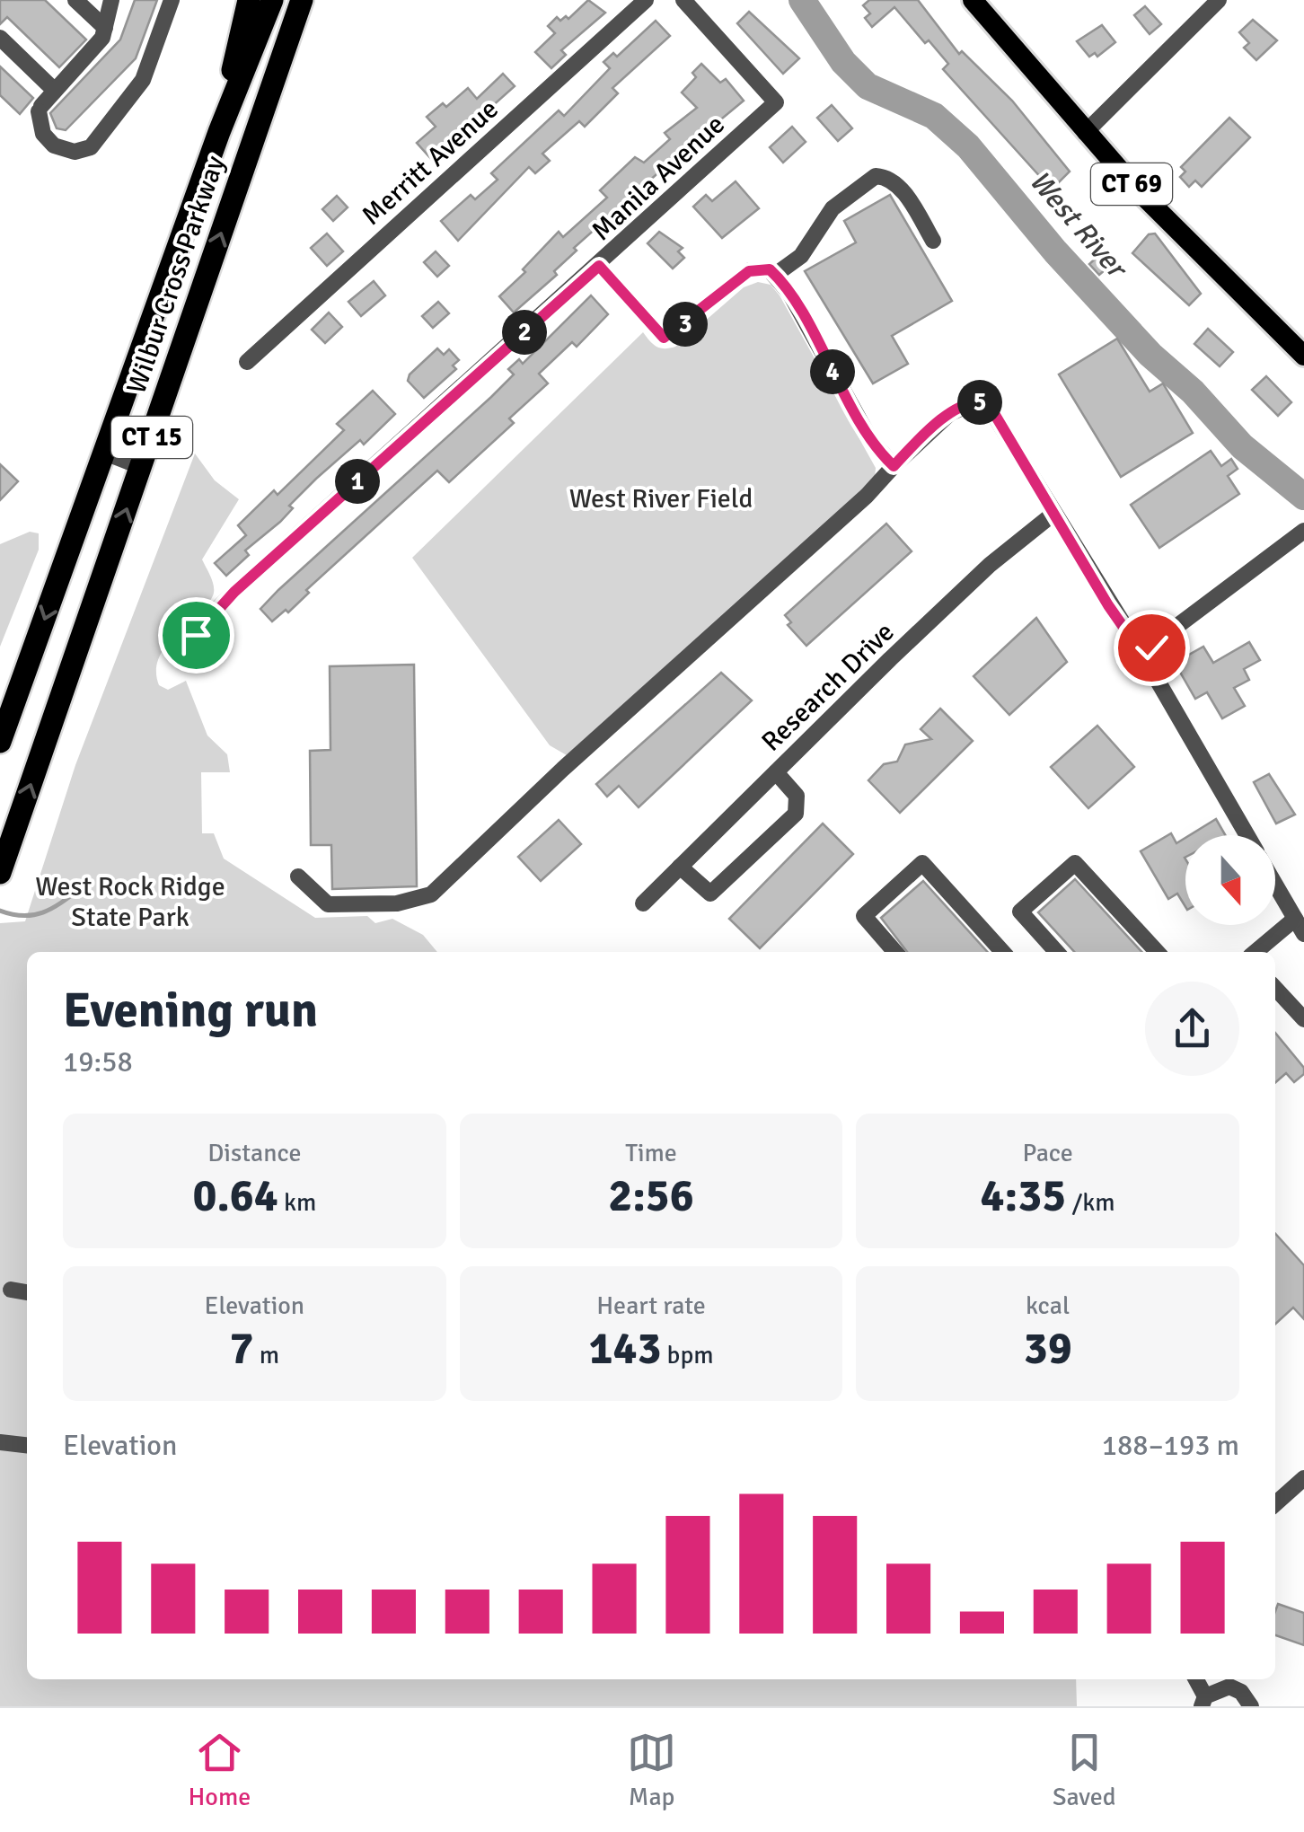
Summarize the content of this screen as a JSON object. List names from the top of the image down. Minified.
{"streets":{"highway":["Wilbur Cross Parkway","CT 15"],"main road":["CT 69"],"street":["Merritt Avenue","Manila Avenue","Research Drive"]},"water":["West River"],"parks":["West River Field","West Rock Ridge State Park"],"north":"bottom","page":{"pins":["3","2","4","5","1"],"heading":["Evening run","19:58"],"stats":[["Distance","0.64 km"],["Time","2:56"],["Pace","4:35 /km"],["Elevation","7 m"],["Heart rate","143 bpm"],["kcal","39"]],"chart":["Elevation","188–193 m"],"tabs":["Home","Map","Saved"]}}
